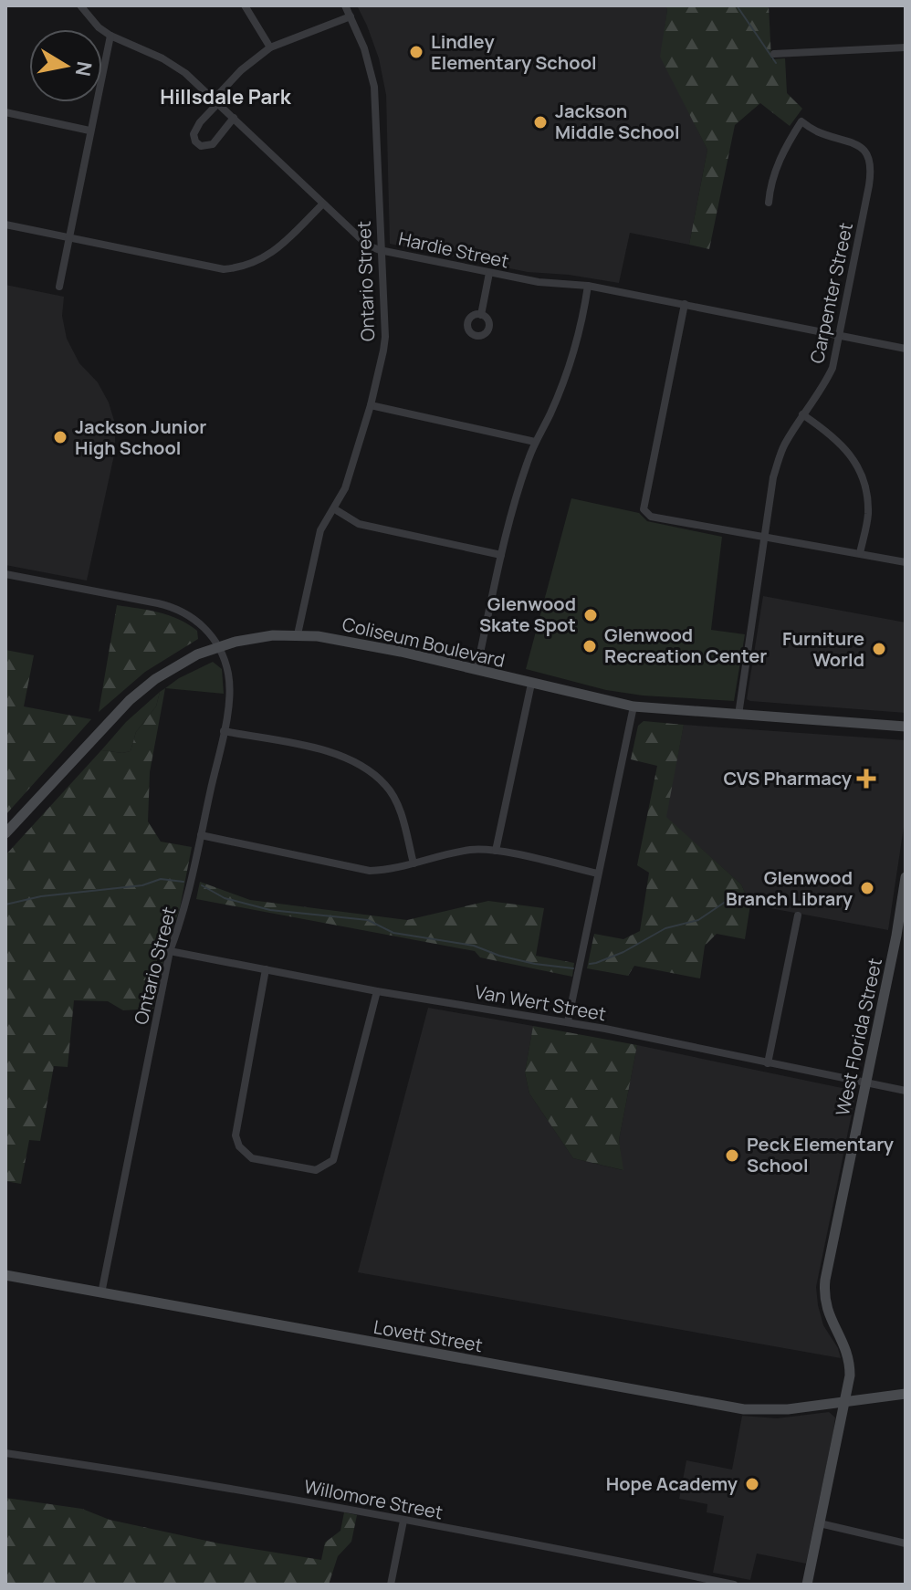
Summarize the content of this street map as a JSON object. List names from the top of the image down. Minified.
{"streets":{"main road":["Coliseum Boulevard","West Florida Street","Lovett Street"],"street":["Hardie Street","Ontario Street","Carpenter Street","Van Wert Street","Willomore Street"]},"crossings":[["Hardie Street","Ontario Street"],["Hardie Street","Carpenter Street"],["Ontario Street","Coliseum Boulevard"],["Ontario Street","Van Wert Street"],["Ontario Street","Lovett Street"],["Carpenter Street","Coliseum Boulevard"],["Van Wert Street","West Florida Street"],["West Florida Street","Lovett Street"]],"districts":["Hillsdale Park"],"places":{"other":["Lindley Elementary School","Jackson Middle School","Jackson Junior High School","Glenwood Skate Spot","Glenwood Recreation Center","Furniture World","Glenwood Branch Library","Peck Elementary School","Hope Academy"],"health":["CVS Pharmacy"]},"north":"right"}
